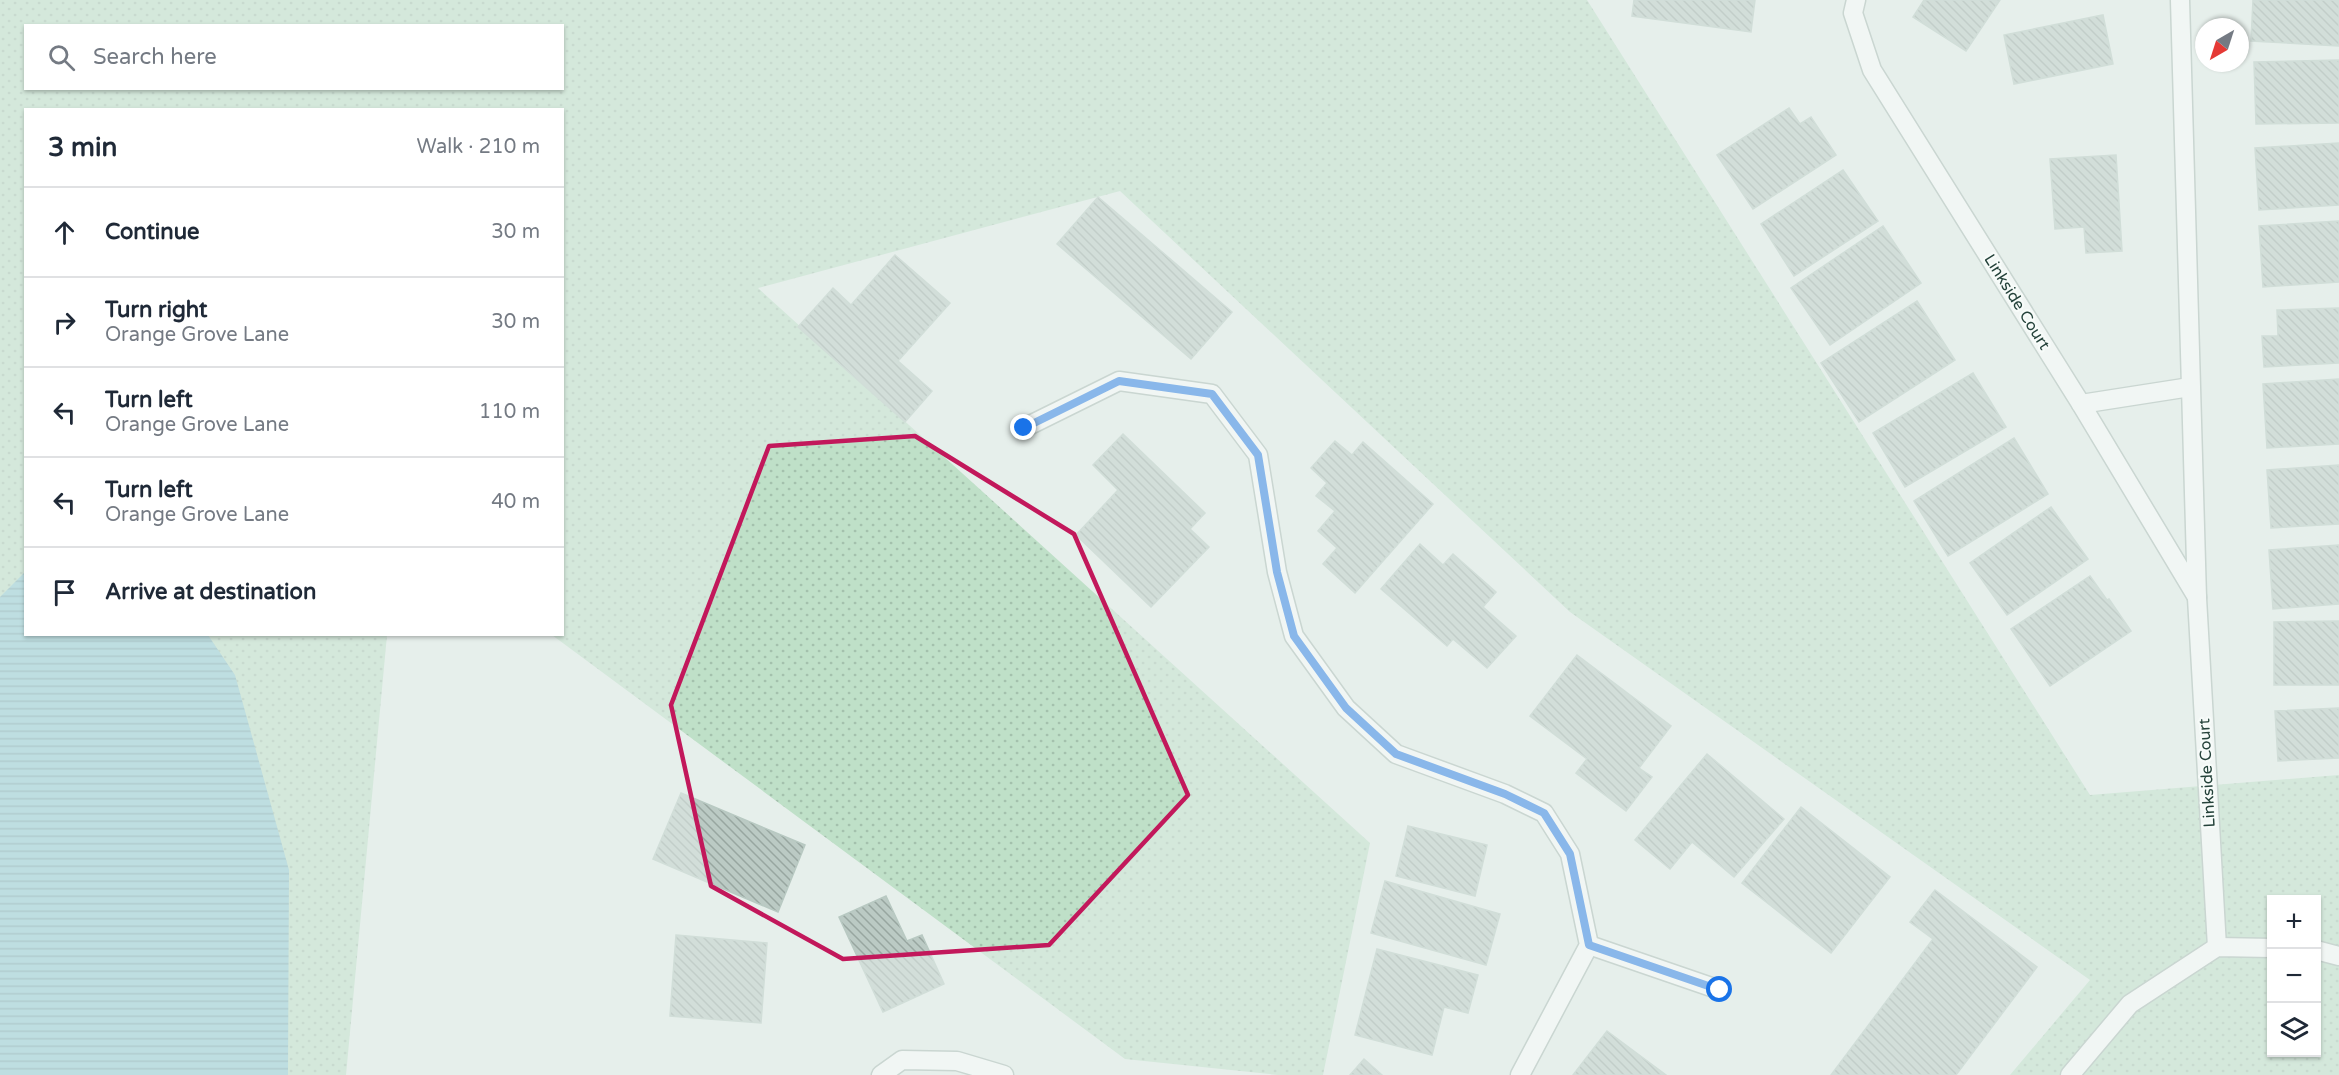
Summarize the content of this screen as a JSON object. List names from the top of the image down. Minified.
{"streets":{"street":["Linkside Court"]},"north":"bottom left","page":{"search":"Search here","heading":["3 min","Walk · 210 m"],"list":[["Continue","30 m"],["Turn right","Orange Grove Lane","30 m"],["Turn left","Orange Grove Lane","110 m"],["Turn left","Orange Grove Lane","40 m"],"Arrive at destination"],"map_buttons":["+","−"]}}
